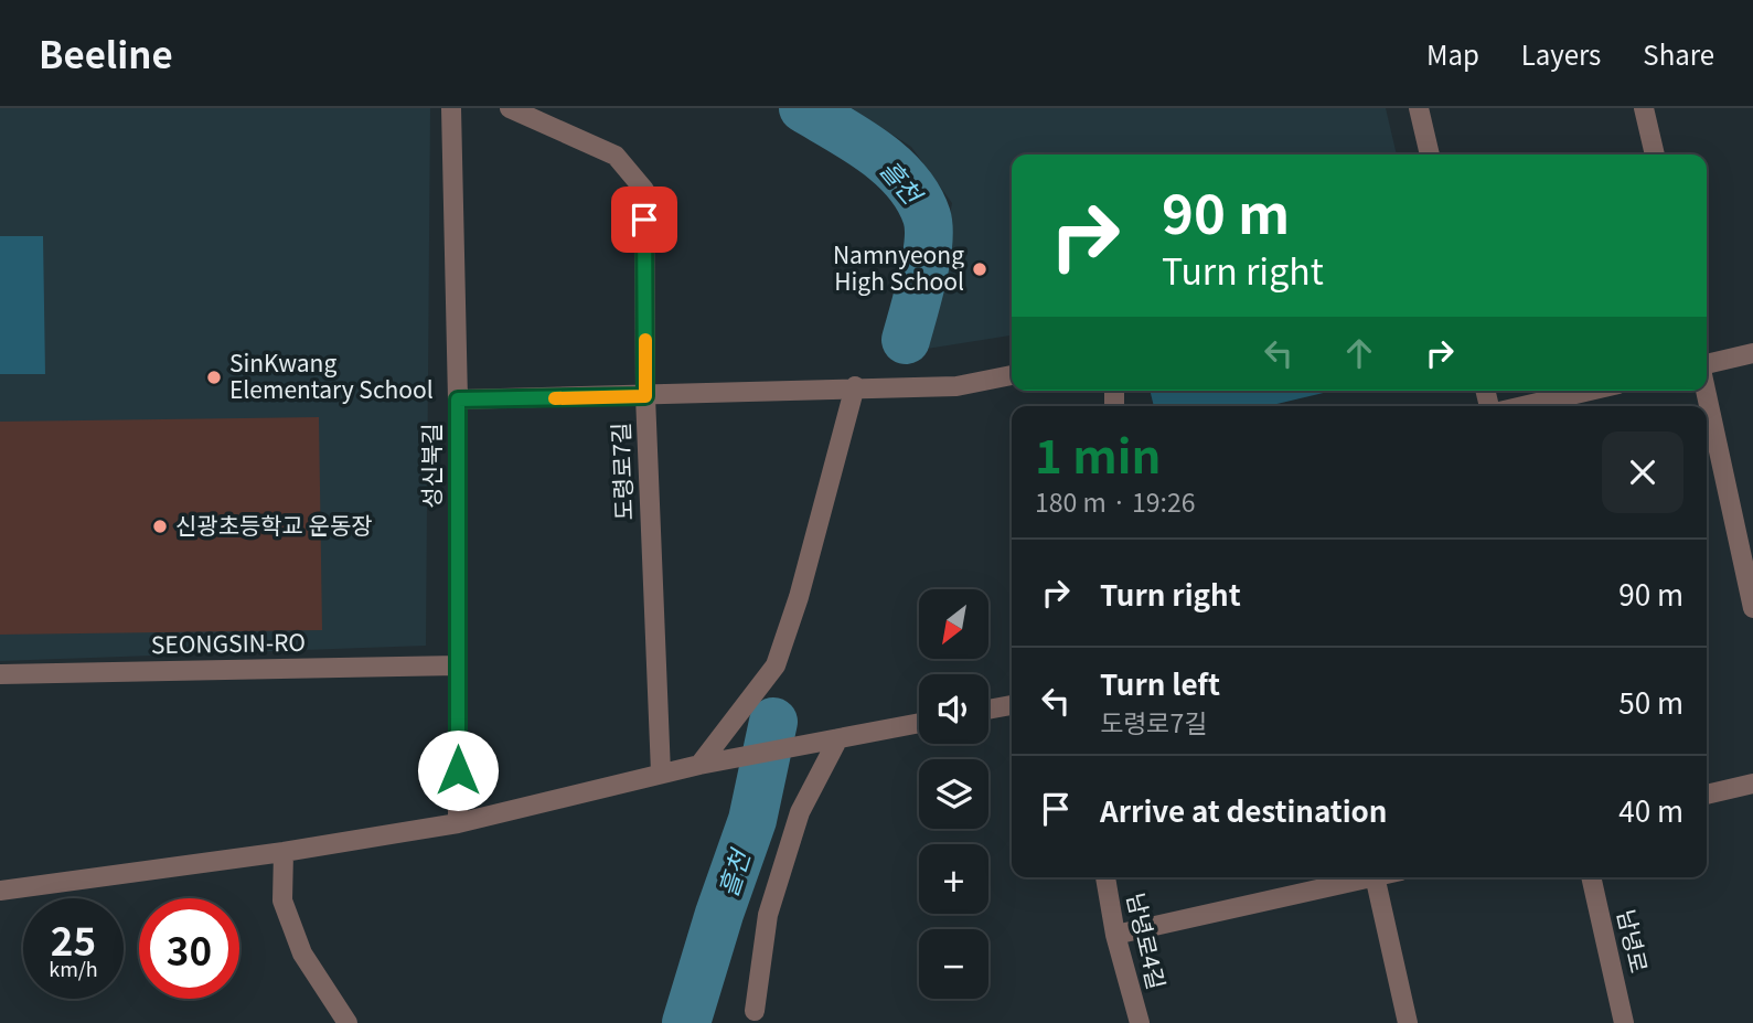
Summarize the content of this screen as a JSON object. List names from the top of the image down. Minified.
{"streets":{"street":["성신북길","도령로7길","SEONGSIN-RO","남녕로4길","남녕로"]},"crossings":[["성신북길","SEONGSIN-RO"]],"water":["흘천"],"places":["Namnyeong High School","SinKwang Elementary School","신광초등학교 운동장"],"north":"bottom left","page":{"header":"Beeline","nav":["Map","Layers","Share"],"turn":["90 m","Turn right"],"heading":["1 min","180 m · 19:26"],"list":[{"name":"Turn right","value":"90 m"},{"name":"Turn left","note":"도령로7길","value":"50 m"},{"name":"Arrive at destination","value":"40 m"}],"map_buttons":["+","−"],"speed":"25 km/h","limit":"30"}}
